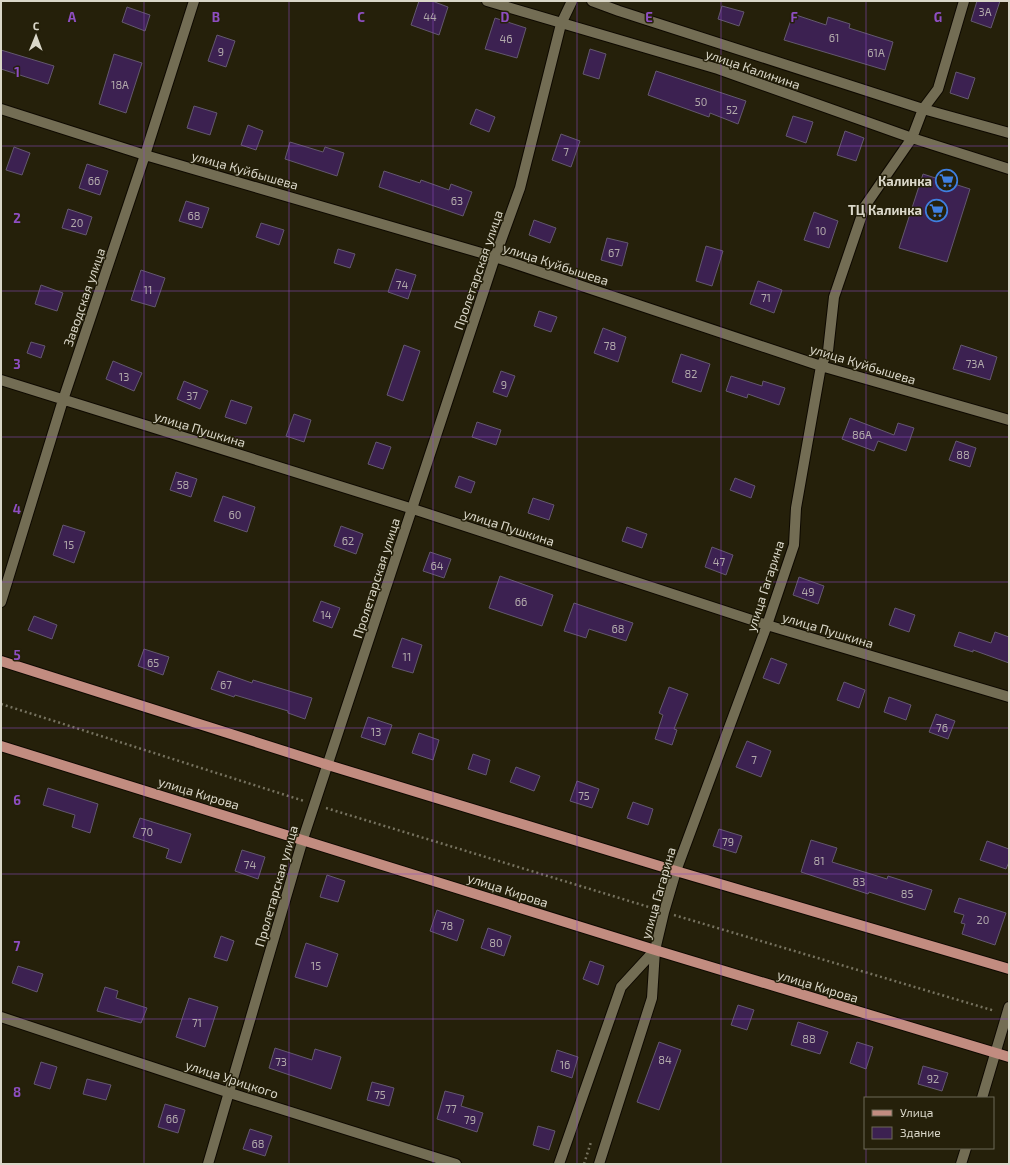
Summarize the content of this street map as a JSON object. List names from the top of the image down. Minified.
{"streets":{"main road":["улица Кирова"],"street":["улица Калинина","улица Куйбышева","Пролетарская улица","Заводская улица","улица Пушкина","улица Гагарина","улица Урицкого"]},"crossings":[["улица Калинина","Пролетарская улица"],["улица Калинина","улица Гагарина"],["улица Куйбышева","Пролетарская улица"],["улица Куйбышева","Заводская улица"],["улица Куйбышева","улица Гагарина"],["Пролетарская улица","улица Пушкина"],["Пролетарская улица","улица Кирова"],["Пролетарская улица","улица Урицкого"],["Заводская улица","улица Пушкина"],["улица Пушкина","улица Гагарина"],["улица Гагарина","улица Кирова"]],"places":{"supermarket":["Калинка","ТЦ Калинка"]},"house_numbers":["3А","44","61","46","9","61А","18А","50","52","7","66","63","68","20","10","67","74","11","71","78","73А","82","13","9","37","86А","88","58","60","62","15","47","64","49","66","14","68","11","65","67","76","13","7","75","70","79","81","74","83","85","20","78","80","15","71","88","84","73","16","92","75","77","66","79","68"],"legend":["Улица","Здание"],"north":"top","grid":{"columns":["A","B","C","D","E","F","G"],"rows":["1","2","3","4","5","6","7","8"]}}
